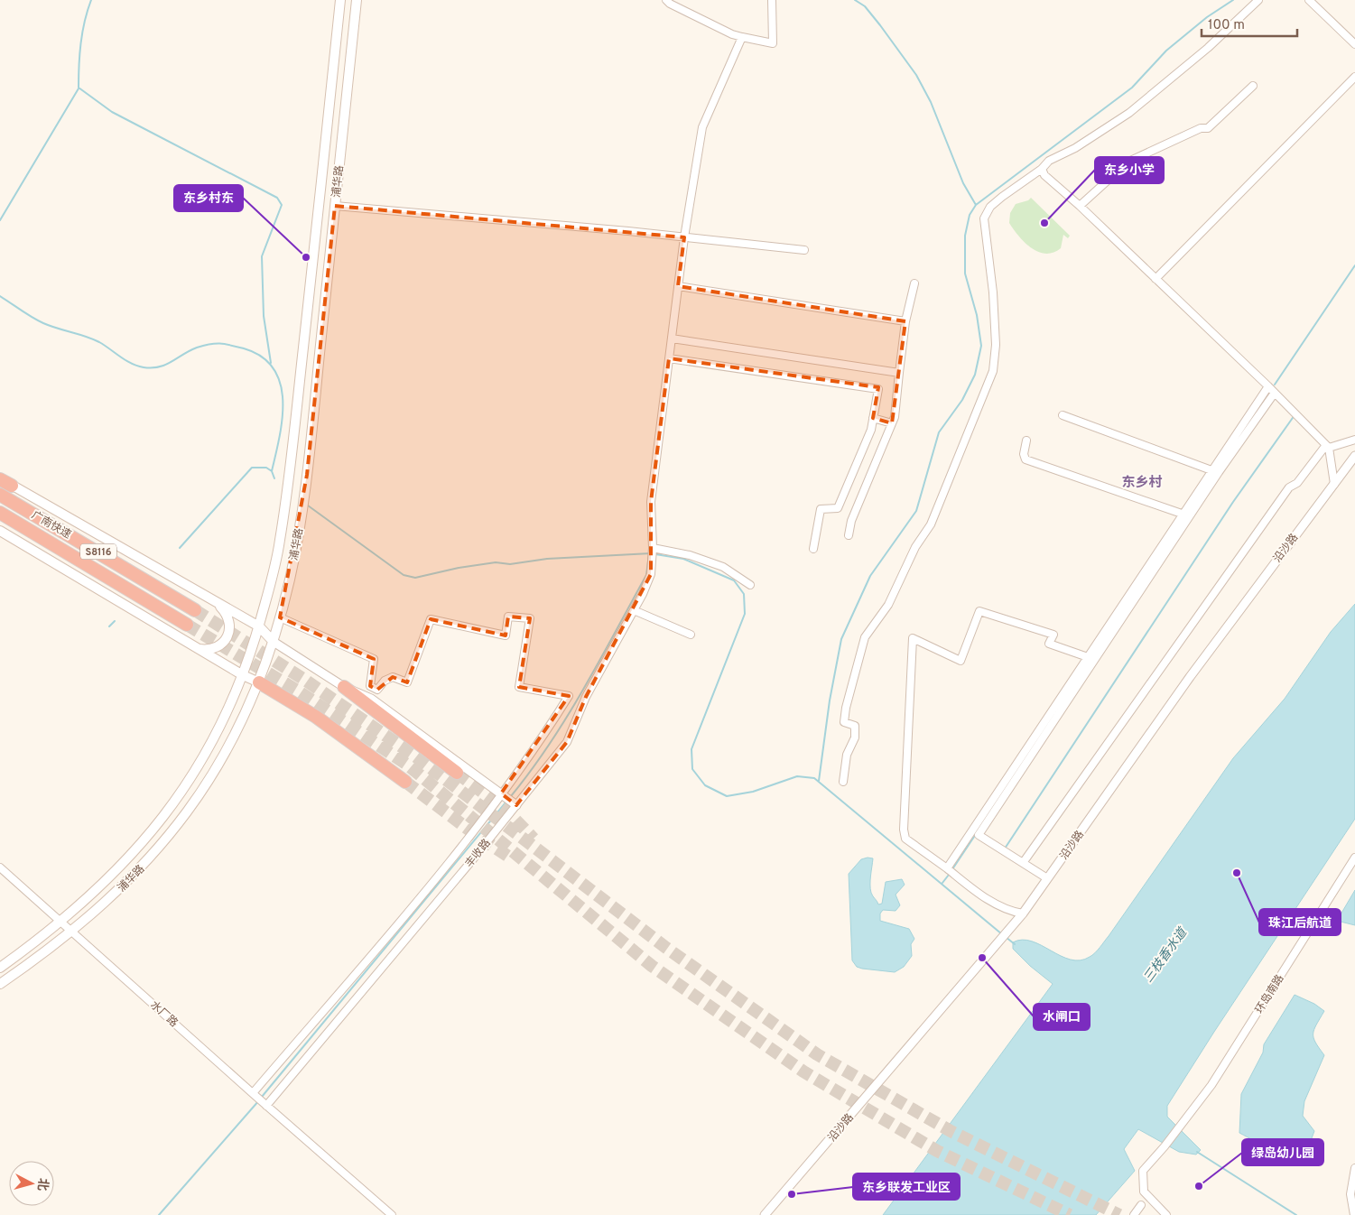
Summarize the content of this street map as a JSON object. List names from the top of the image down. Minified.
{"streets":{"highway":["广南快速","S8116"],"main road":["浦华路"],"street":["沿沙路","丰收路","环岛南路","水厂路"]},"crossings":[["浦华路","水厂路"],["丰收路","水厂路"]],"districts":["东乡村"],"water":["三枝香水道"],"places":["东乡小学","东乡村东","珠江后航道","水闸口","绿岛幼儿园","东乡联发工业区"],"scale_bar":"100 m","north":"right"}
